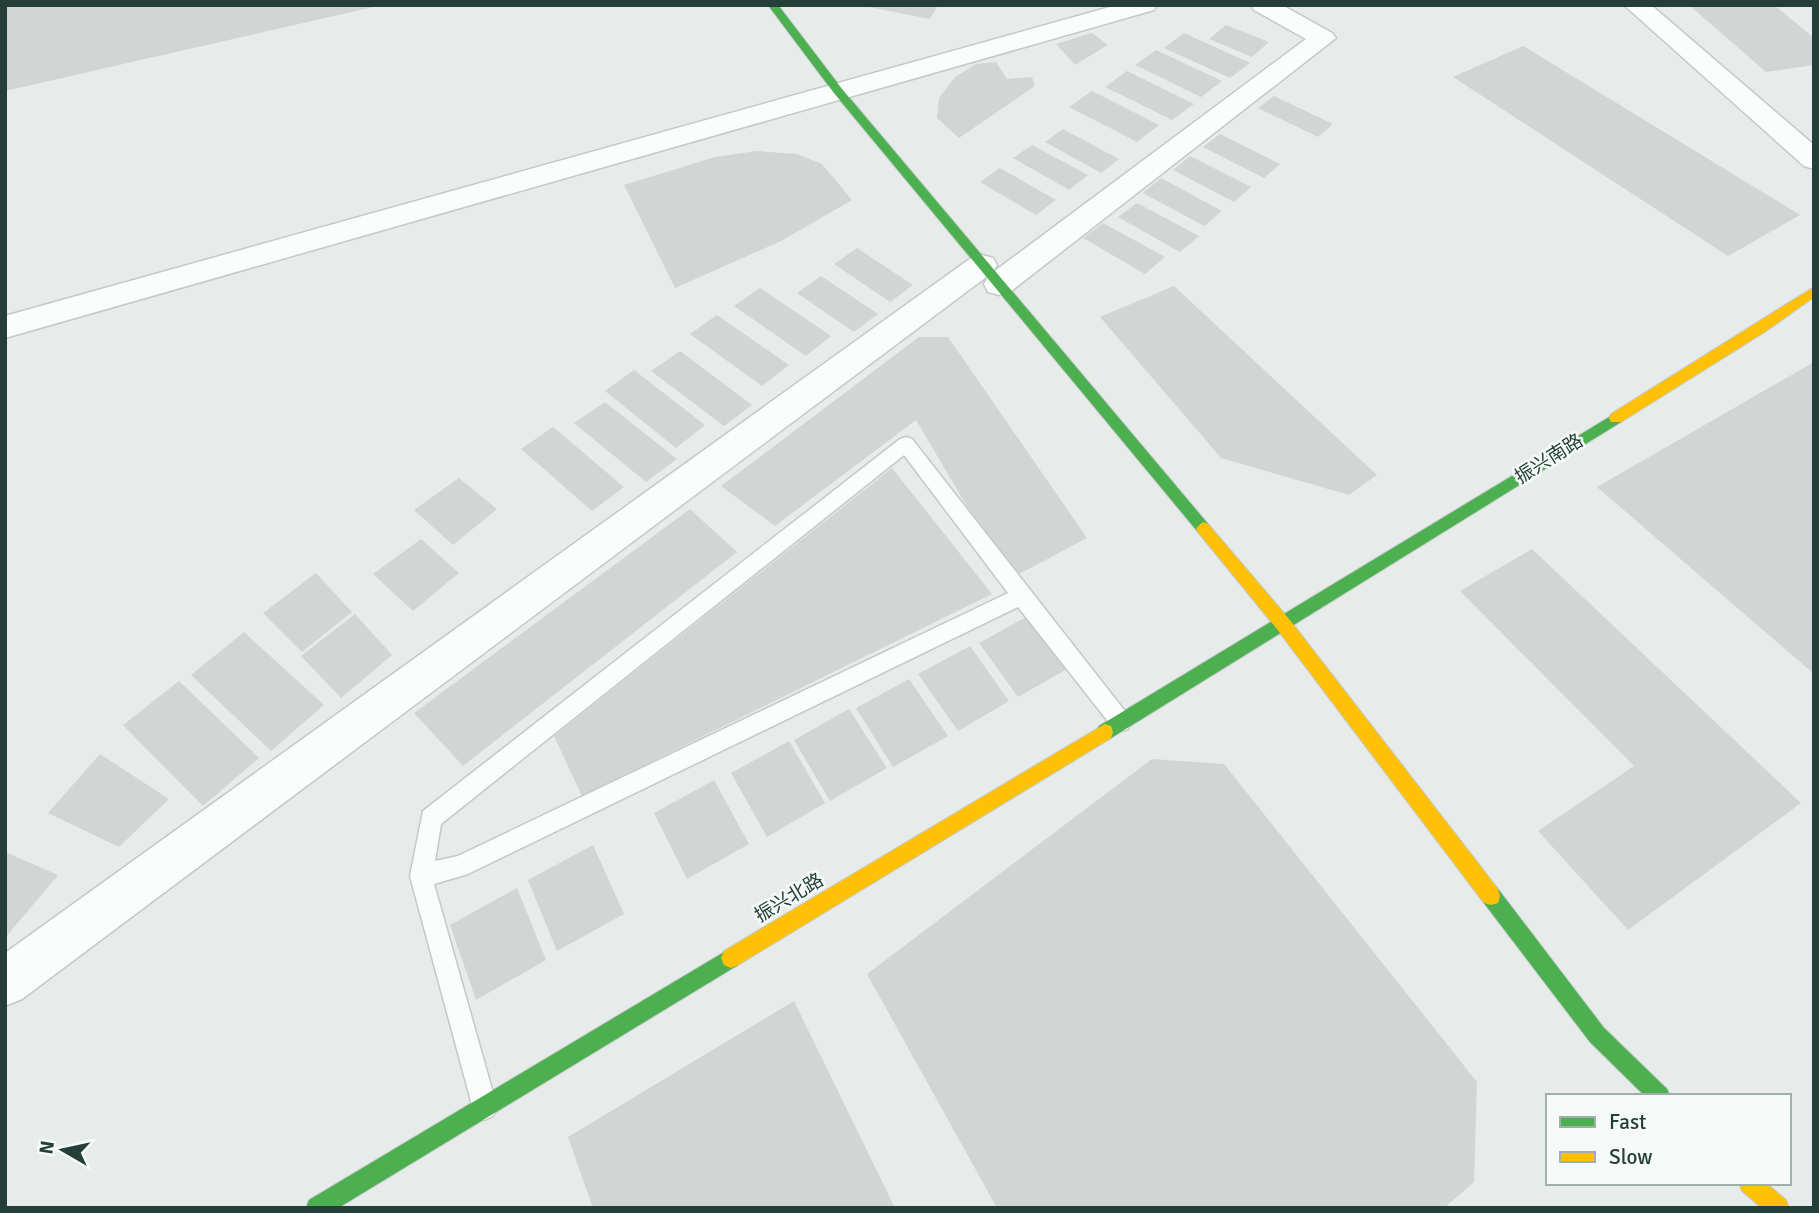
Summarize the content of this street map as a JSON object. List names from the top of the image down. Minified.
{"streets":{"street":["振兴南路","振兴北路"]},"crossings":[["振兴南路","振兴北路"]],"legend":["Fast","Slow"],"north":"left"}
